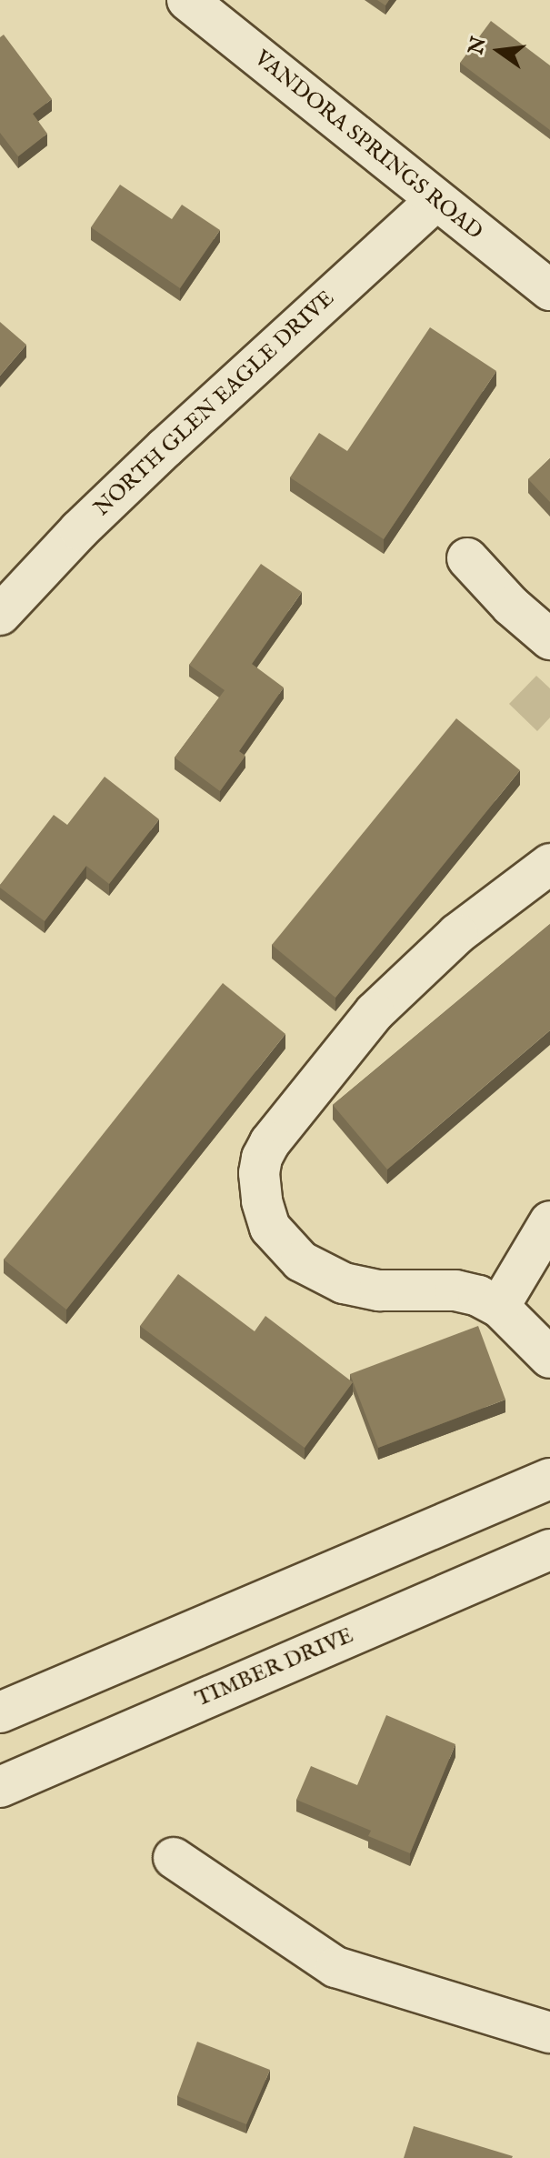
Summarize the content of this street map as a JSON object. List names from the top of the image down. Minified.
{"streets":{"street":["VANDORA SPRINGS ROAD","NORTH GLEN EAGLE DRIVE","TIMBER DRIVE"]},"crossings":[["VANDORA SPRINGS ROAD","NORTH GLEN EAGLE DRIVE"]],"north":"left"}
